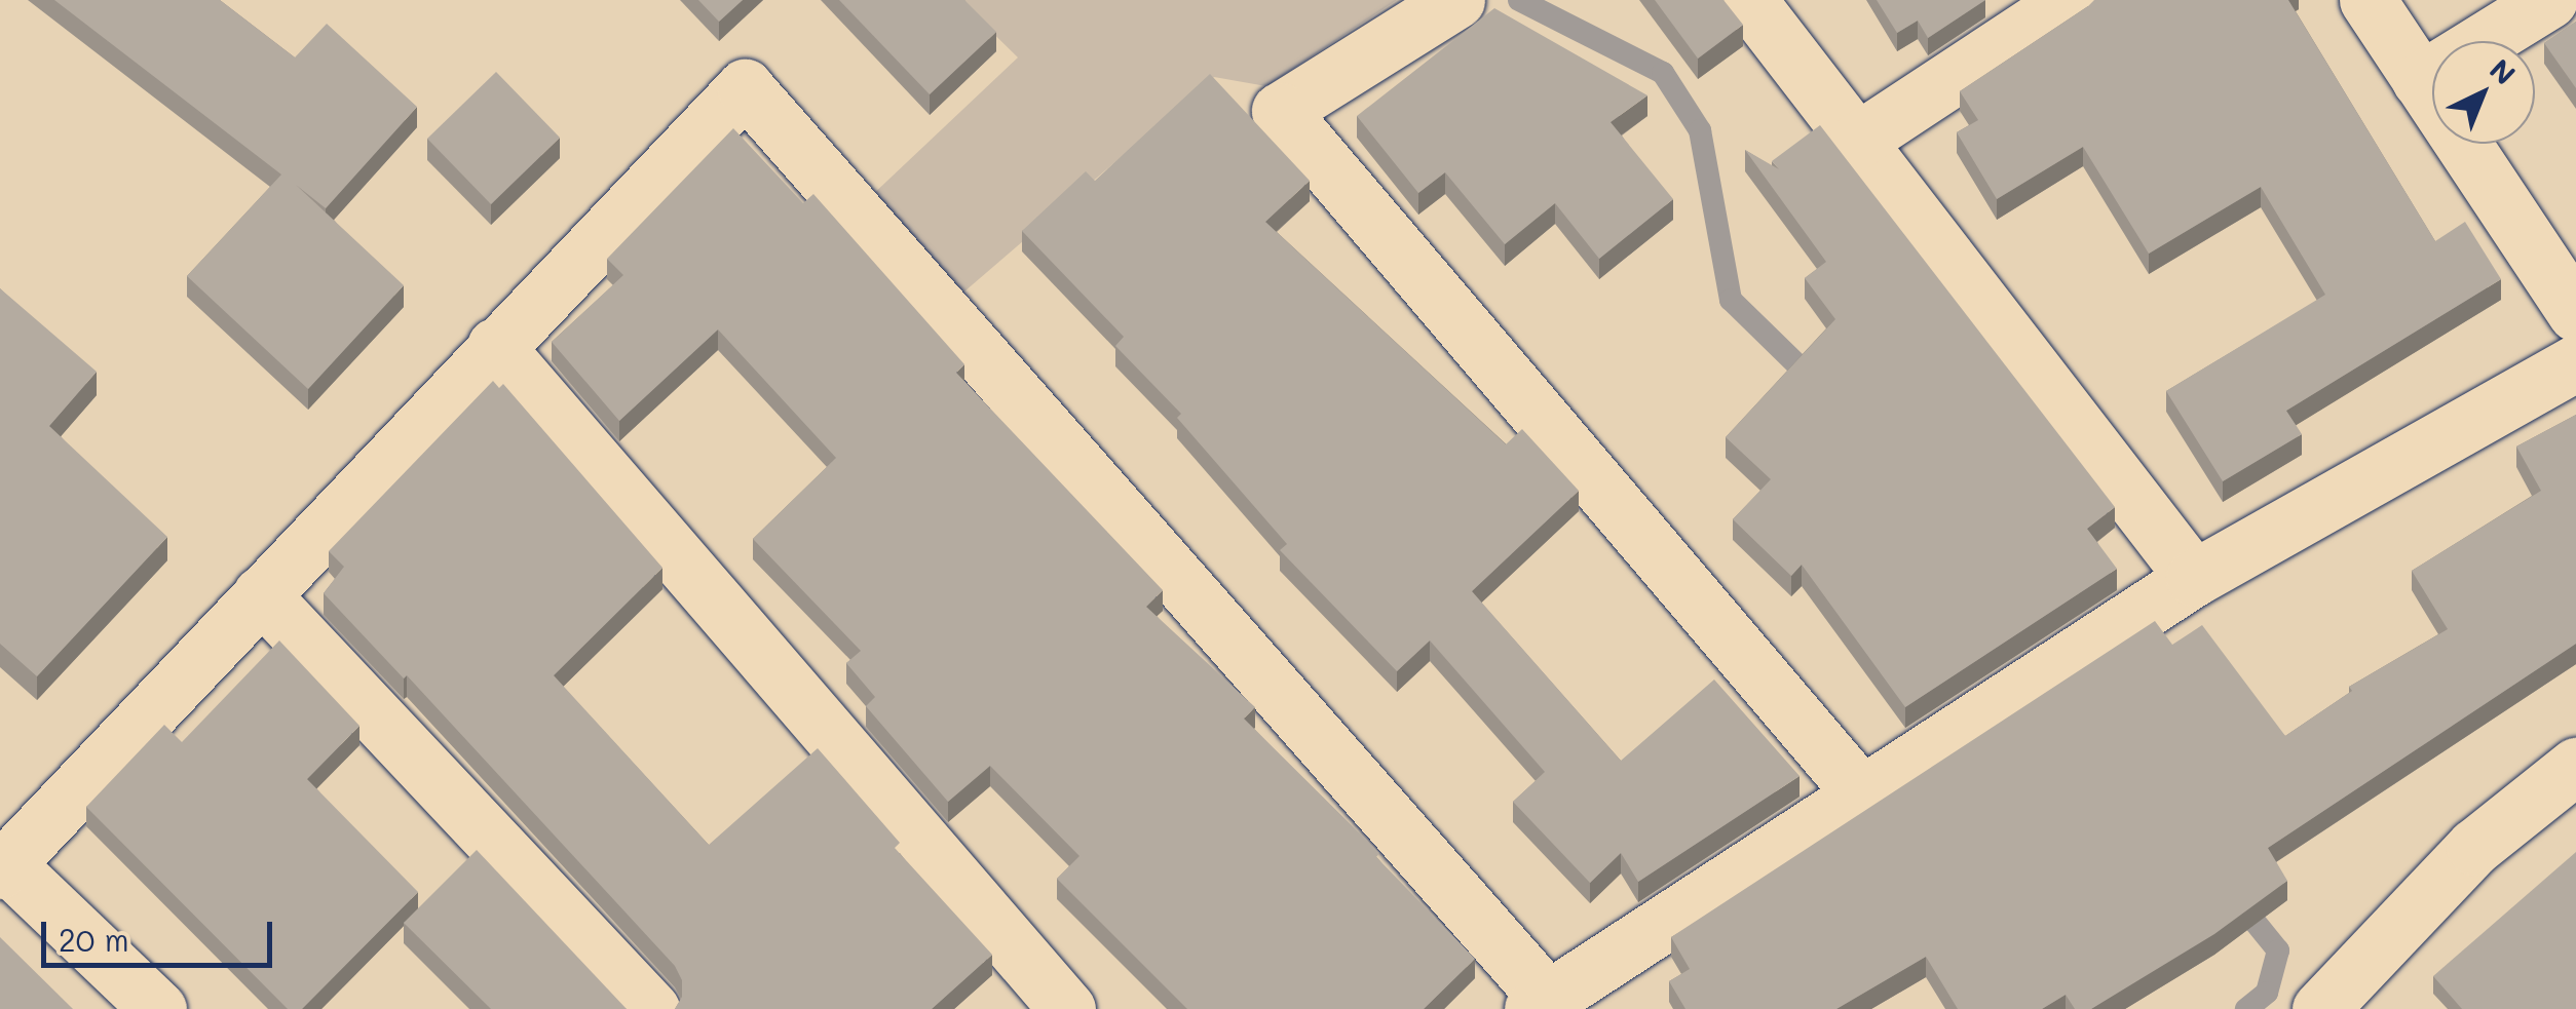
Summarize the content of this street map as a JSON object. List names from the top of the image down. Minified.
{"scale_bar":"20 m","north":"top right"}
